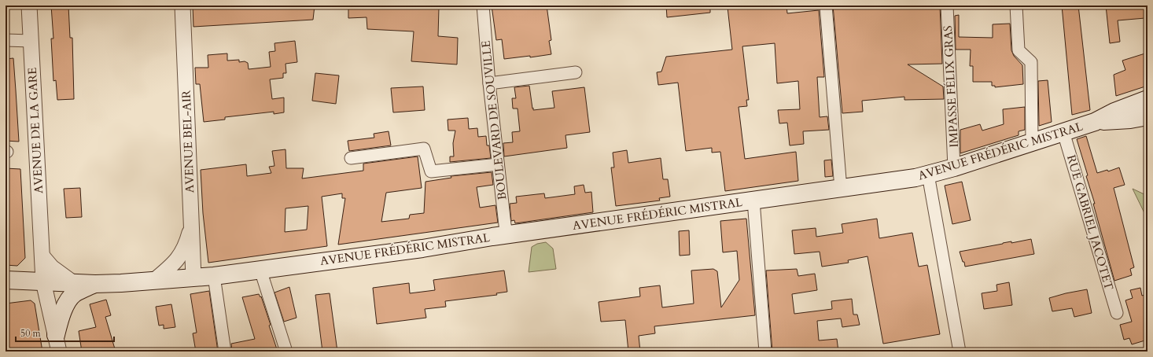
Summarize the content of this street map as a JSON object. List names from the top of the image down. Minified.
{"streets":{"main road":["AVENUE FRÉDÉRIC MISTRAL"],"street":["IMPASSE FÉLIX GRAS","BOULEVARD DE SOUVILLE","AVENUE DE LA GARE","AVENUE BEL-AIR","RUE GABRIEL JACOTET"]},"crossings":[["IMPASSE FÉLIX GRAS","AVENUE FRÉDÉRIC MISTRAL"],["BOULEVARD DE SOUVILLE","AVENUE FRÉDÉRIC MISTRAL"],["AVENUE BEL-AIR","AVENUE FRÉDÉRIC MISTRAL"],["AVENUE FRÉDÉRIC MISTRAL","RUE GABRIEL JACOTET"]],"scale_bar":"50 m"}
